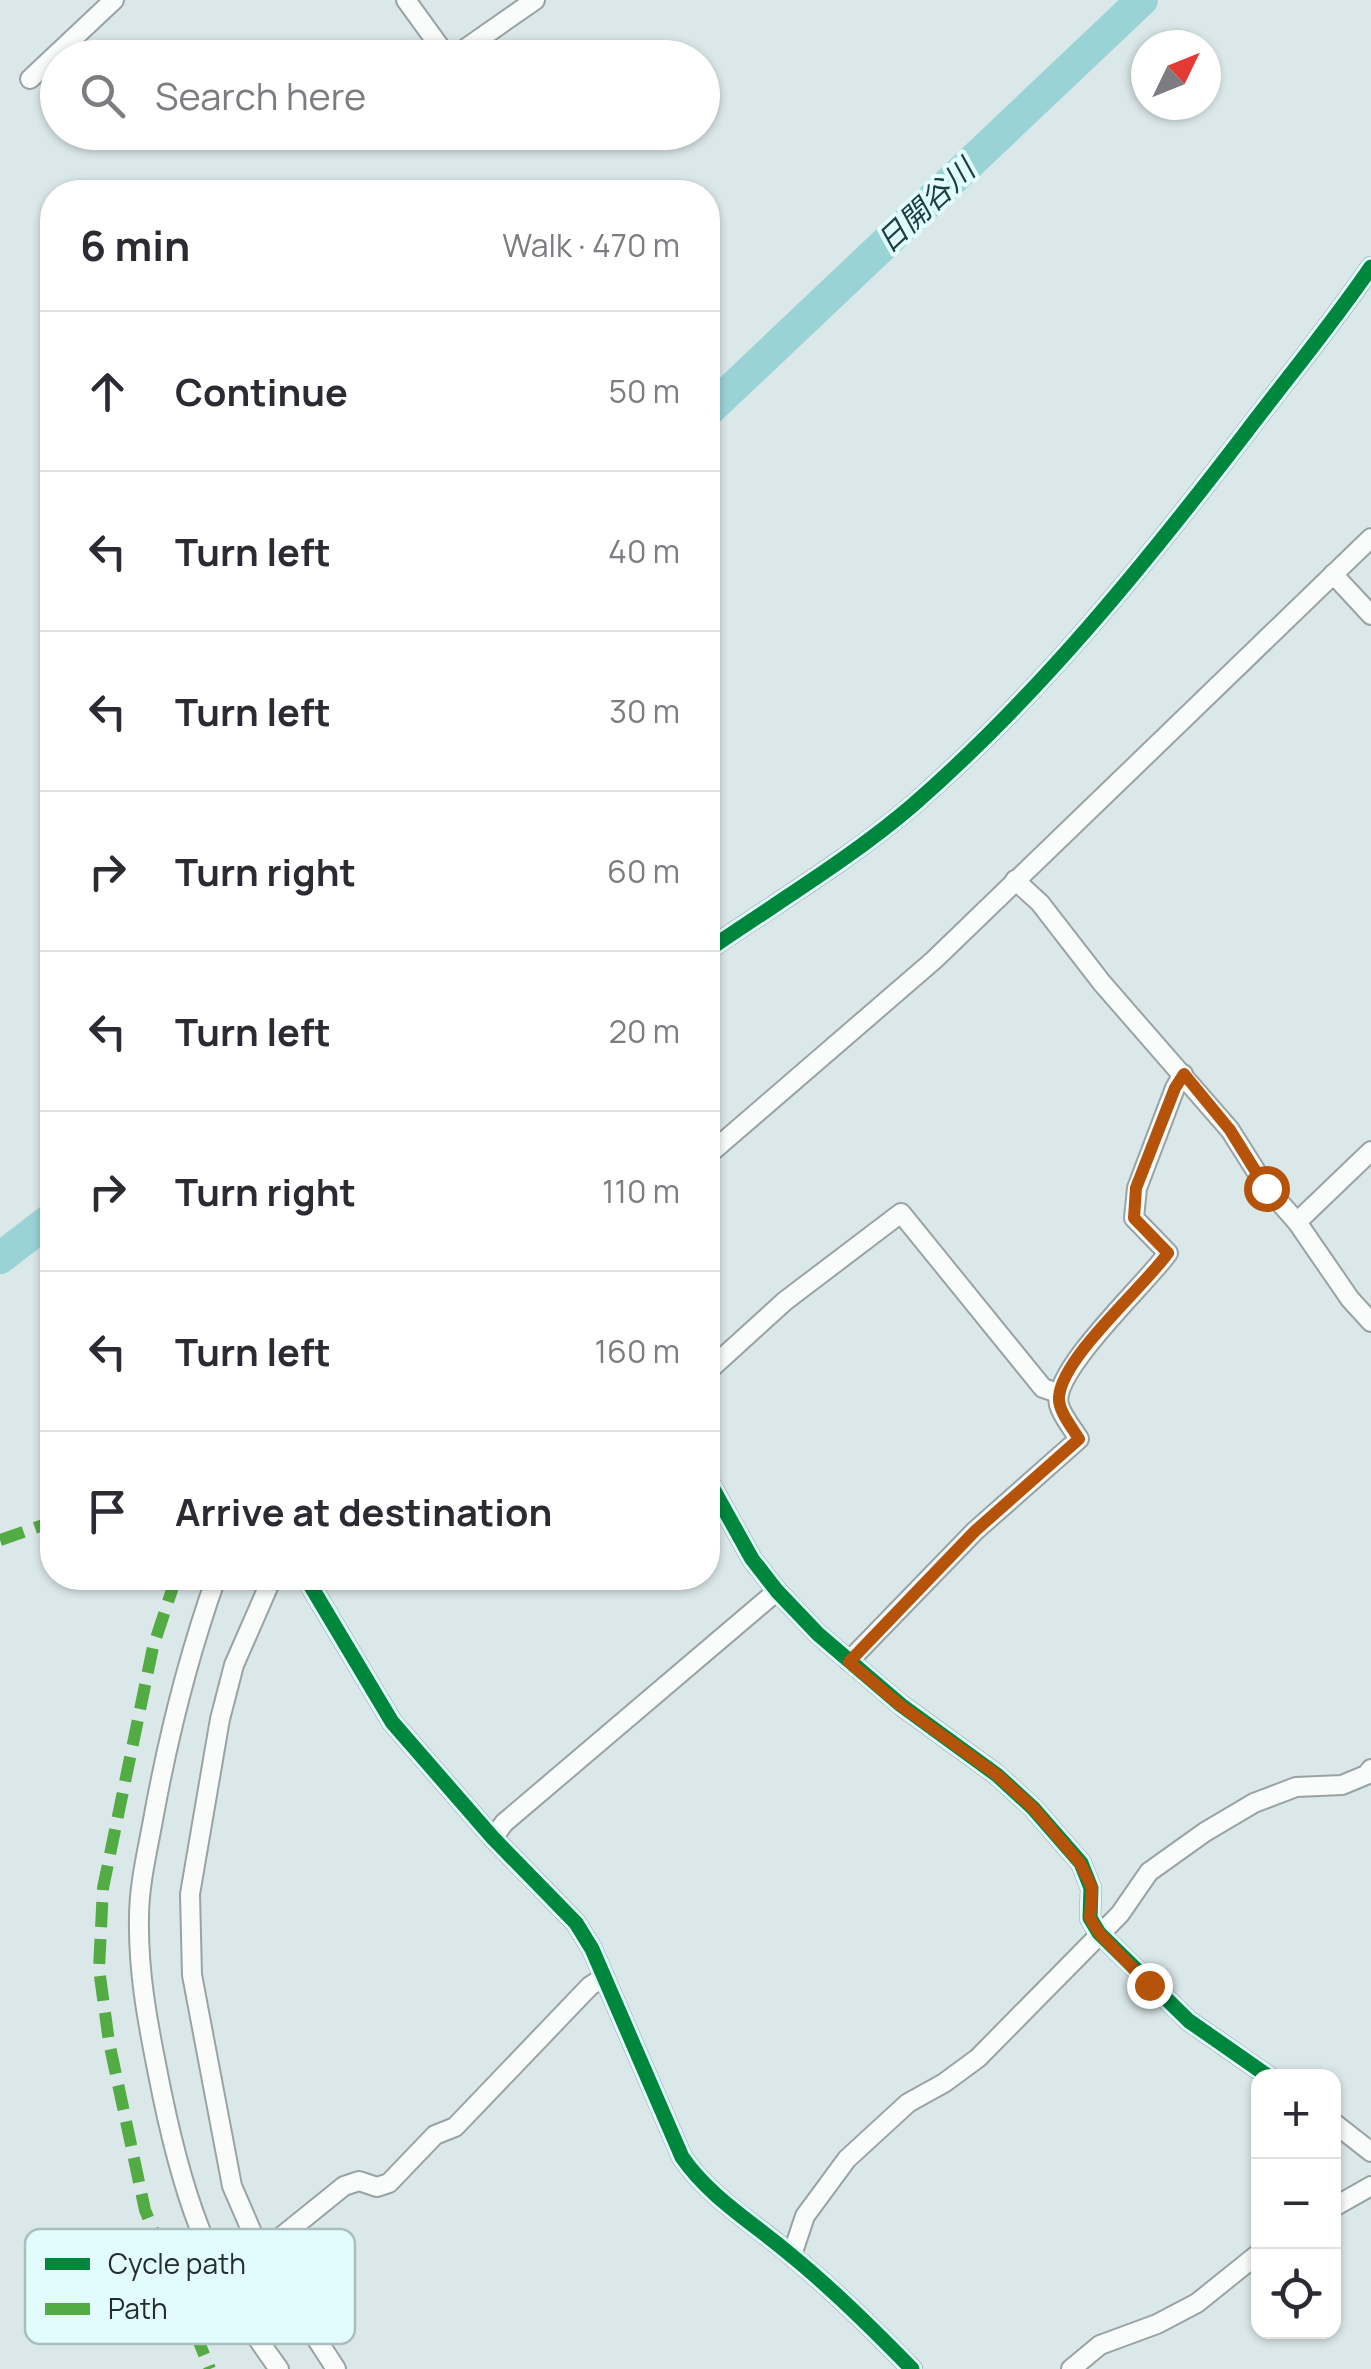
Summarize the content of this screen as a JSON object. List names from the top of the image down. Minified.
{"water":["日開谷川"],"legend":["Cycle path","Path"],"north":"top right","page":{"search":"Search here","heading":["6 min","Walk · 470 m"],"list":[["Continue","50 m"],["Turn left","40 m"],["Turn left","30 m"],["Turn right","60 m"],["Turn left","20 m"],["Turn right","110 m"],["Turn left","160 m"],"Arrive at destination"],"map_buttons":["+","−"]}}
